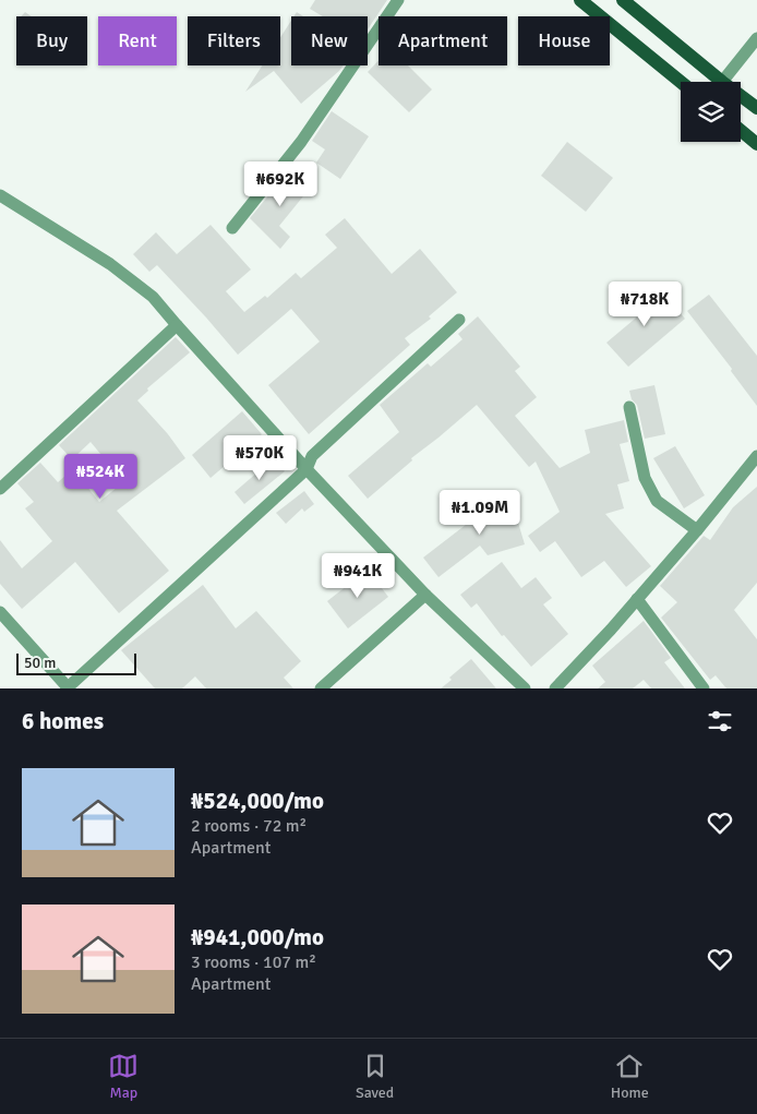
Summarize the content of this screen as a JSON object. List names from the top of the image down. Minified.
{"scale_bar":"50 m","page":{"chip":["Buy","Rent","Filters","New","Apartment","House"],"price":["₦692K","₦718K","₦570K","₦524K","₦1.09M","₦941K"],"scale":"50 m","heading":"6 homes","list":[{"name":"₦524,000/mo","note":"2 rooms · 72 m² · Apartment"},{"name":"₦941,000/mo","note":"3 rooms · 107 m² · Apartment"}],"tabs":["Map","Saved","Home"]}}
